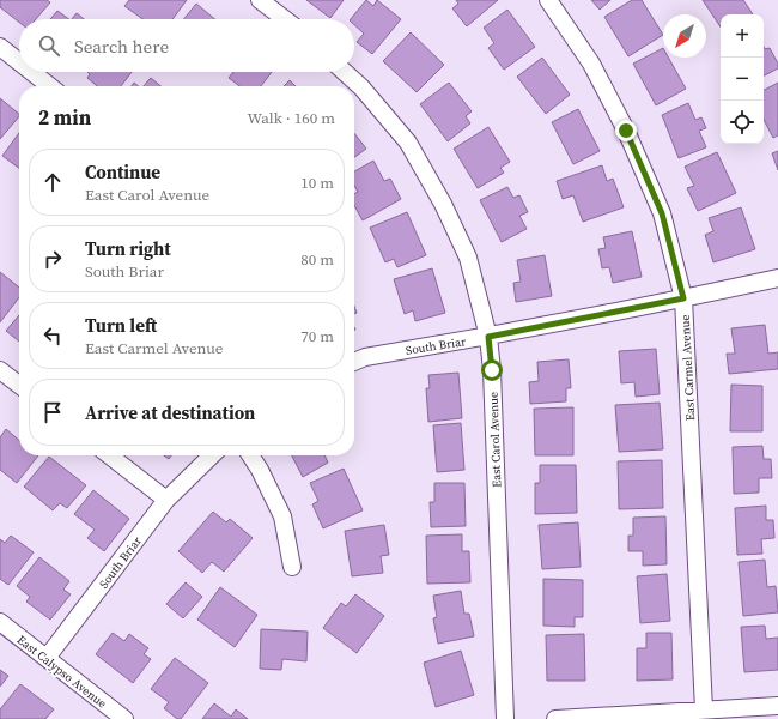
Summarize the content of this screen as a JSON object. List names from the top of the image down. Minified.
{"streets":{"street":["South Briar","East Carmel Avenue","East Carol Avenue","East Calypso Avenue"]},"crossings":[["South Briar","East Carmel Avenue"],["South Briar","East Carol Avenue"],["South Briar","East Calypso Avenue"]],"north":"bottom left","page":{"map_buttons":["+","−"],"search":"Search here","heading":["2 min","Walk · 160 m"],"list":[["Continue","East Carol Avenue","10 m"],["Turn right","South Briar","80 m"],["Turn left","East Carmel Avenue","70 m"],"Arrive at destination"]}}
